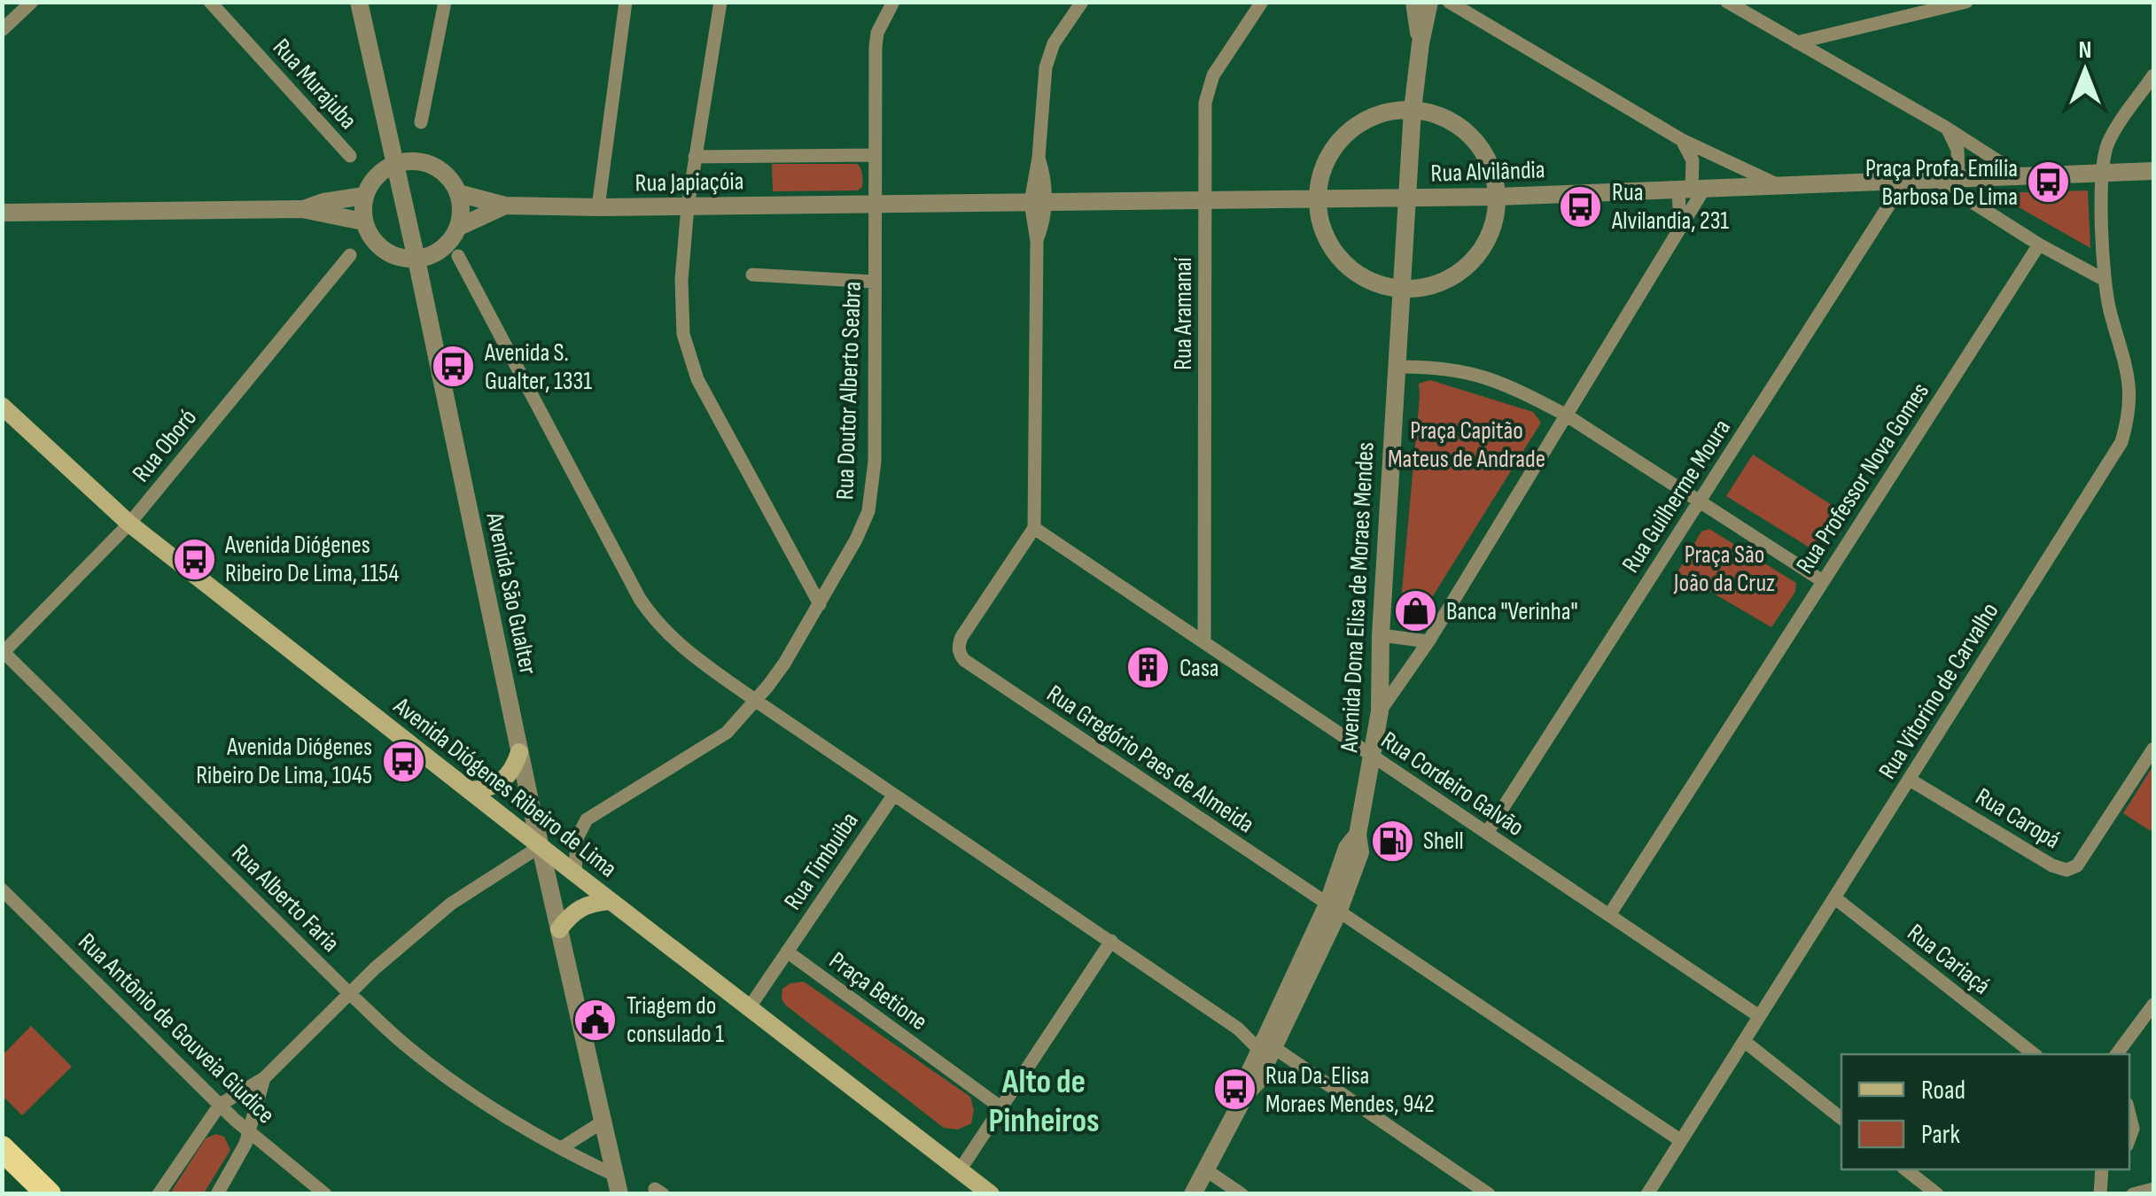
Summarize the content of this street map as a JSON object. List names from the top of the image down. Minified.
{"streets":{"main road":["Avenida Diógenes Ribeiro de Lima"],"street":["Rua Murajuba","Rua Alvilândia","Rua Japiaçóia","Rua Aramanaí","Rua Doutor Alberto Seabra","Rua Oboró","Rua Professor Nova Gomes","Rua Guilherme Moura","Avenida São Gualter","Avenida Dona Elisa de Moraes Mendes","Rua Vitorino de Carvalho","Rua Gregório Paes de Almeida","Rua Cordeiro Galvão","Rua Caropá","Rua Timbuiba","Rua Alberto Faria","Rua Cariaçá","Praça Betione","Rua Antônio de Gouveia Giudice"]},"crossings":[["Rua Alvilândia","Rua Japiaçóia"],["Rua Alvilândia","Rua Aramanaí"],["Rua Alvilândia","Rua Doutor Alberto Seabra"],["Rua Alvilândia","Rua Guilherme Moura"],["Rua Alvilândia","Avenida Dona Elisa de Moraes Mendes"],["Rua Alvilândia","Rua Vitorino de Carvalho"],["Rua Japiaçóia","Rua Doutor Alberto Seabra"],["Rua Japiaçóia","Avenida São Gualter"],["Rua Aramanaí","Rua Cordeiro Galvão"],["Rua Doutor Alberto Seabra","Avenida Diógenes Ribeiro de Lima"],["Rua Oboró","Avenida Diógenes Ribeiro de Lima"],["Rua Oboró","Rua Alberto Faria"],["Rua Professor Nova Gomes","Rua Cordeiro Galvão"],["Rua Guilherme Moura","Rua Cordeiro Galvão"],["Avenida São Gualter","Avenida Diógenes Ribeiro de Lima"],["Avenida São Gualter","Rua Alberto Faria"],["Avenida Dona Elisa de Moraes Mendes","Rua Gregório Paes de Almeida"],["Avenida Dona Elisa de Moraes Mendes","Rua Cordeiro Galvão"],["Rua Vitorino de Carvalho","Rua Gregório Paes de Almeida"],["Rua Vitorino de Carvalho","Rua Cordeiro Galvão"],["Rua Vitorino de Carvalho","Rua Caropá"],["Rua Vitorino de Carvalho","Rua Cariaçá"],["Rua Gregório Paes de Almeida","Rua Cordeiro Galvão"],["Rua Timbuiba","Praça Betione"]],"districts":["Alto de Pinheiros"],"parks":["Praça Capitão Mateus de Andrade","Praça São João da Cruz"],"places":{"bus stop":["Praça Profa. Emília Barbosa De Lima","Rua Alvilandia, 231","Avenida S. Gualter, 1331","Avenida Diógenes Ribeiro De Lima, 1154","Avenida Diógenes Ribeiro De Lima, 1045","Rua Da. Elisa Moraes Mendes, 942"],"shop":["Banca \"Verinha\""],"building":["Casa"],"fuel station":["Shell"],"public building":["Triagem do consulado 1"]},"legend":["Road","Park"],"north":"top"}
